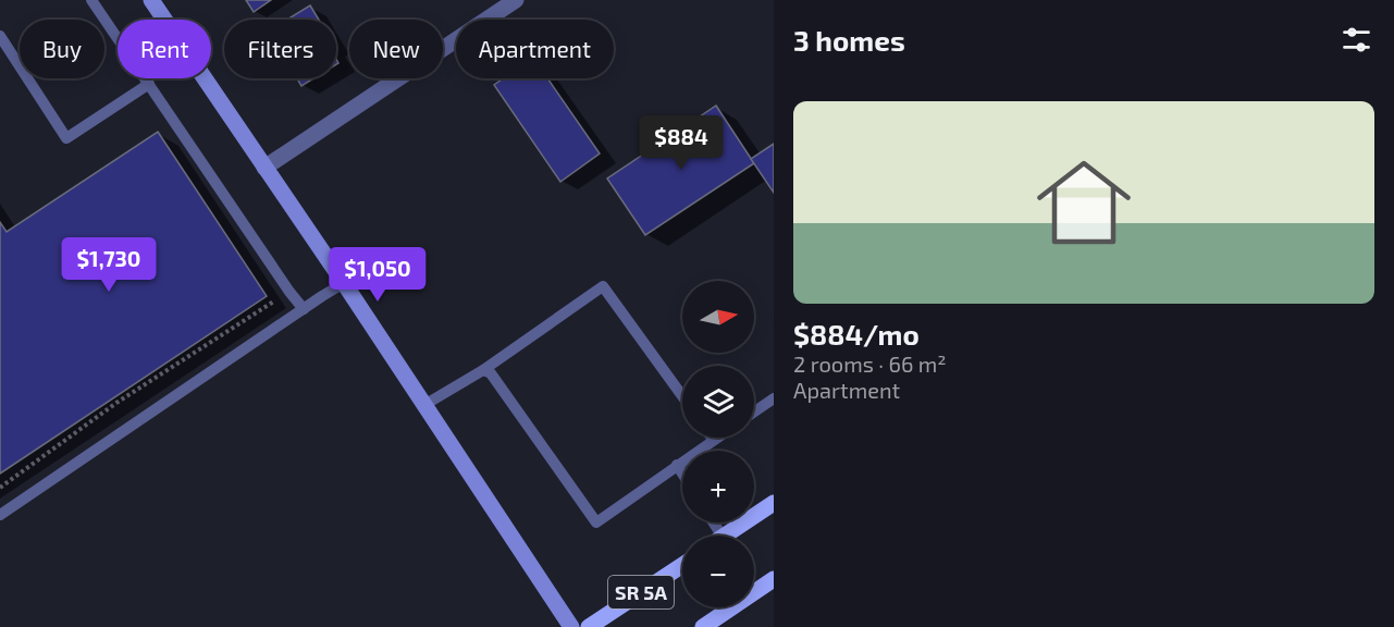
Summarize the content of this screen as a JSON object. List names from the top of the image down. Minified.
{"streets":{"main road":["SR 5A"]},"north":"right","page":{"heading":"3 homes","chip":["Buy","Rent","Filters","New","Apartment"],"list":[{"name":"$884/mo","note":"2 rooms · 66 m² · Apartment"}],"price":["$884","$1,730","$1,050"],"map_buttons":["+","−"]}}
